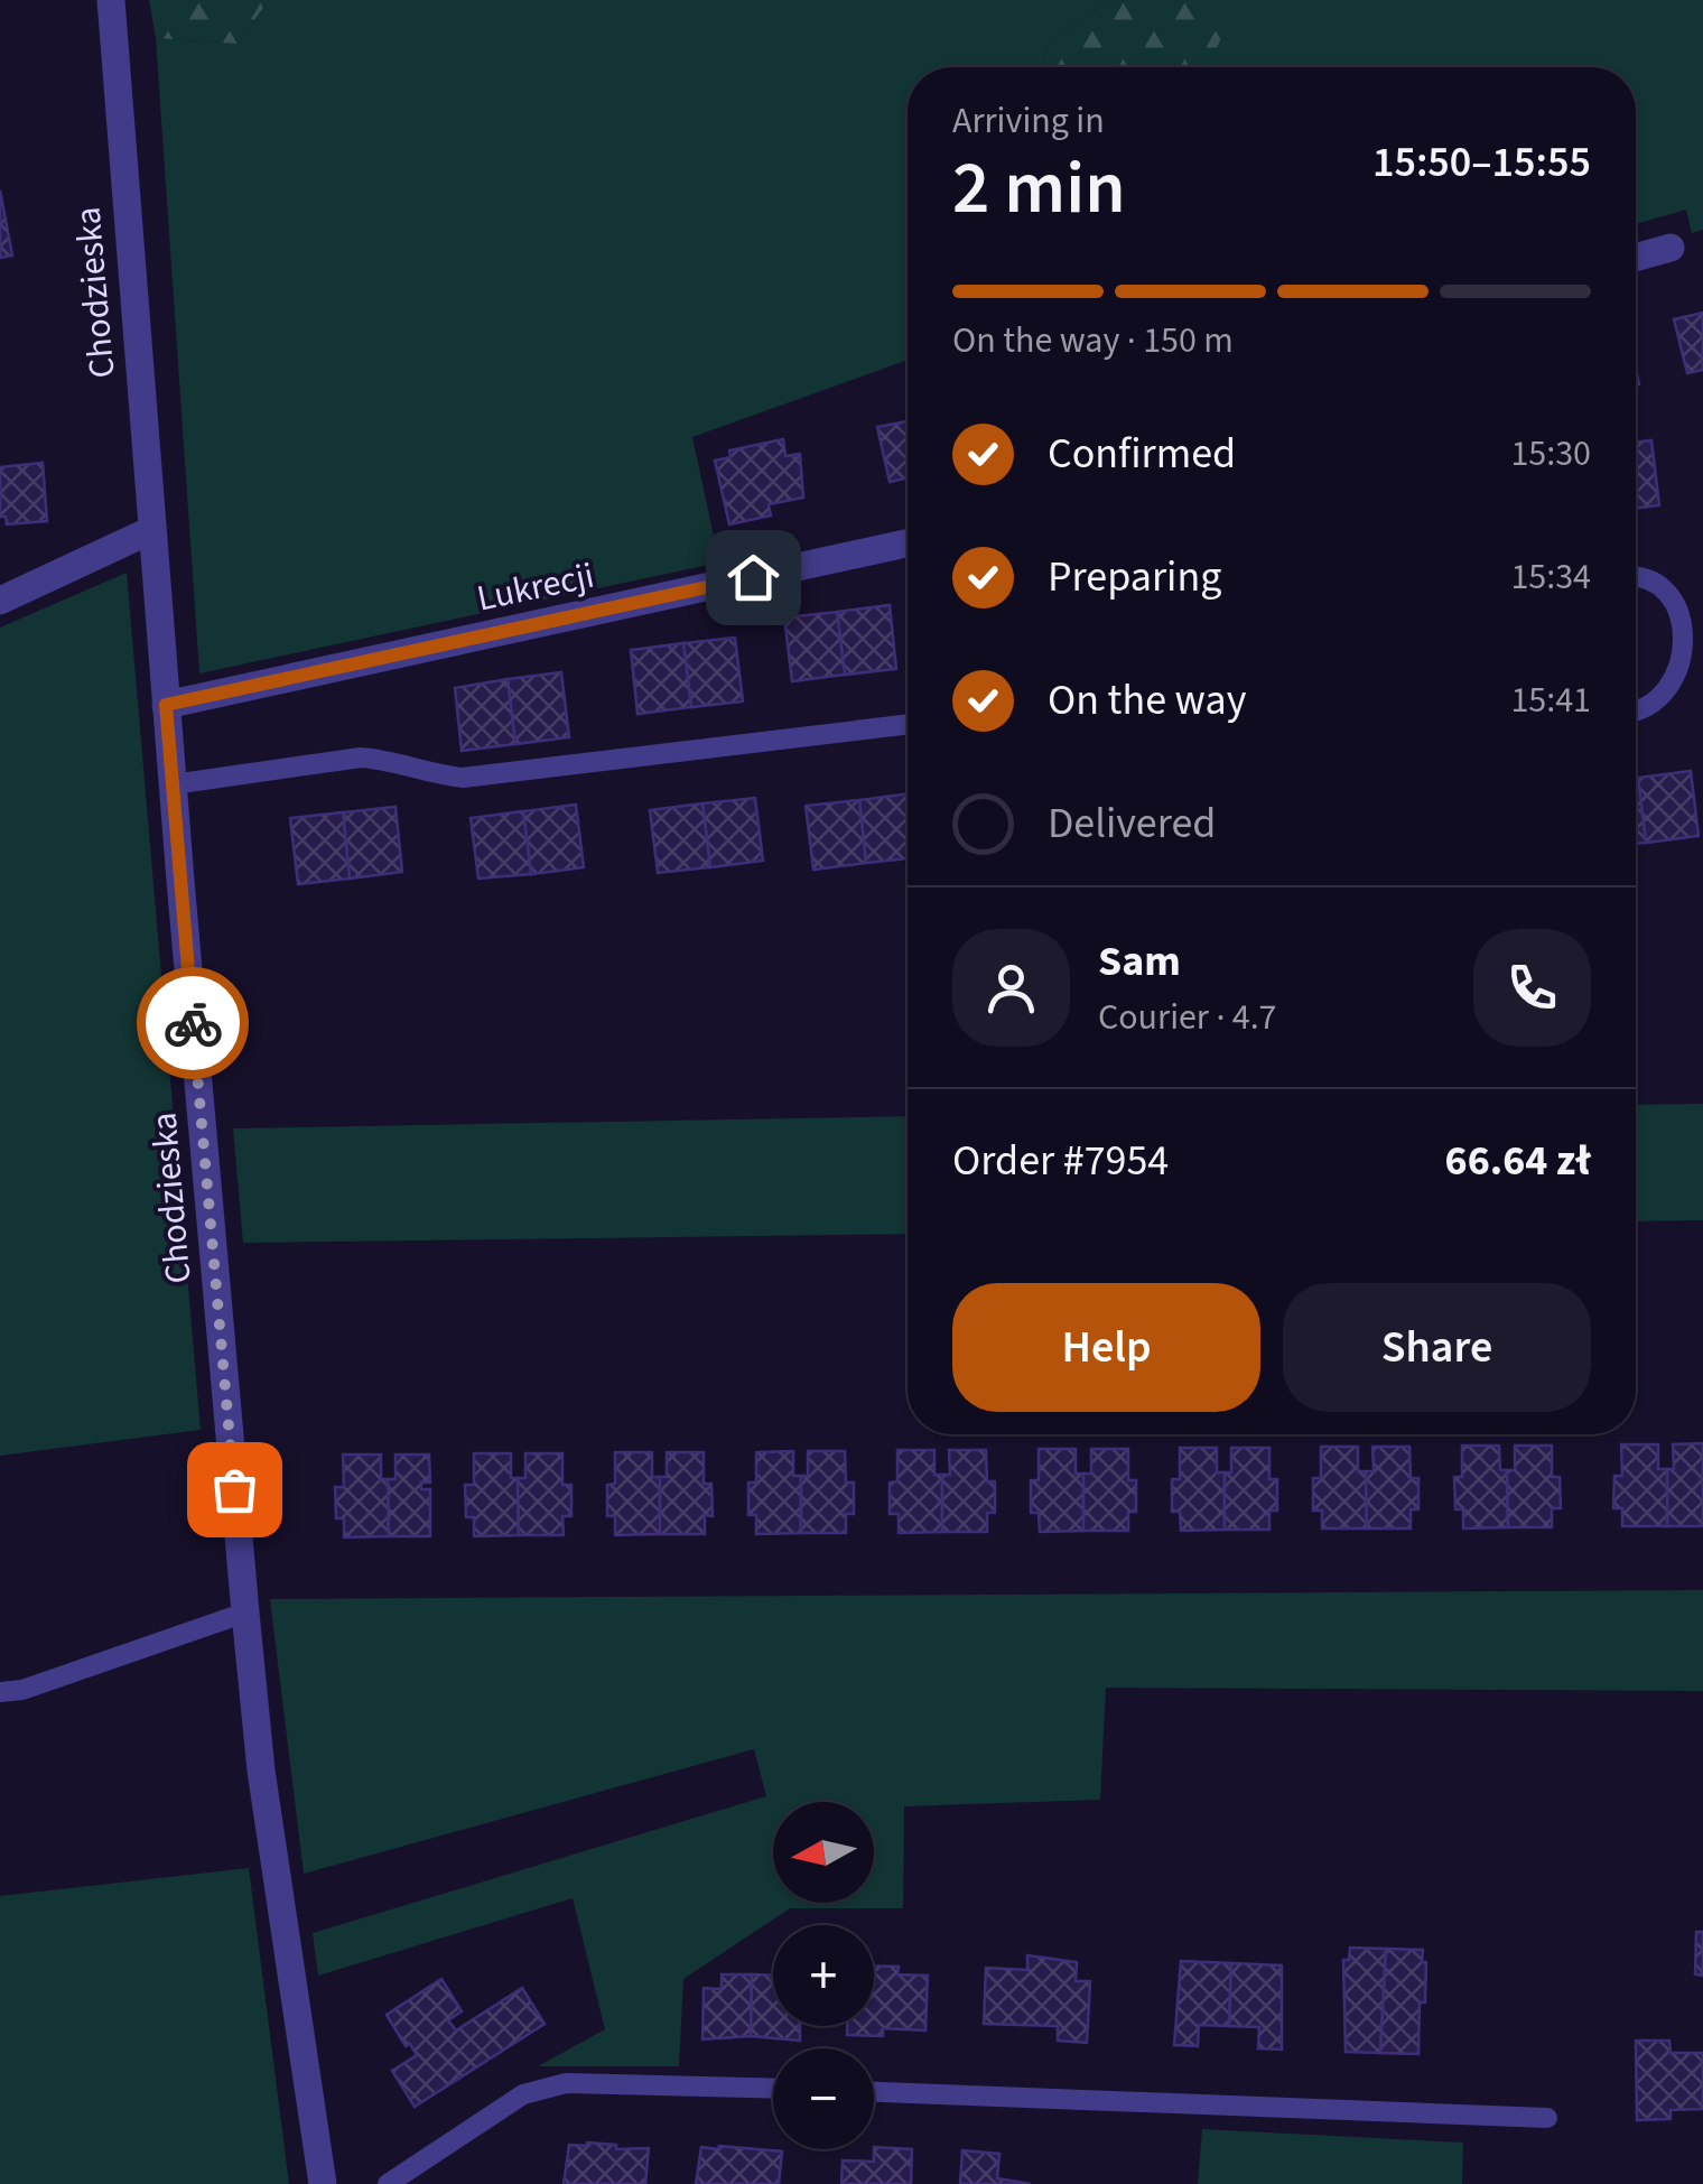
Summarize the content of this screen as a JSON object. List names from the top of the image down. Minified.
{"streets":{"street":["Chodzieska","Lukrecji"]},"crossings":[["Chodzieska","Lukrecji"]],"north":"left","page":{"heading":["2 min","Arriving in","15:50–15:55"],"panel":["Sam","Courier · 4.7","Order #7954","66.64 zł"],"bar":"On the way · 150 m","list":[["Confirmed","15:30"],["Preparing","15:34"],["On the way","15:41"],"Delivered"],"buttons":["Help","Share"],"map_buttons":["+","−"]}}
